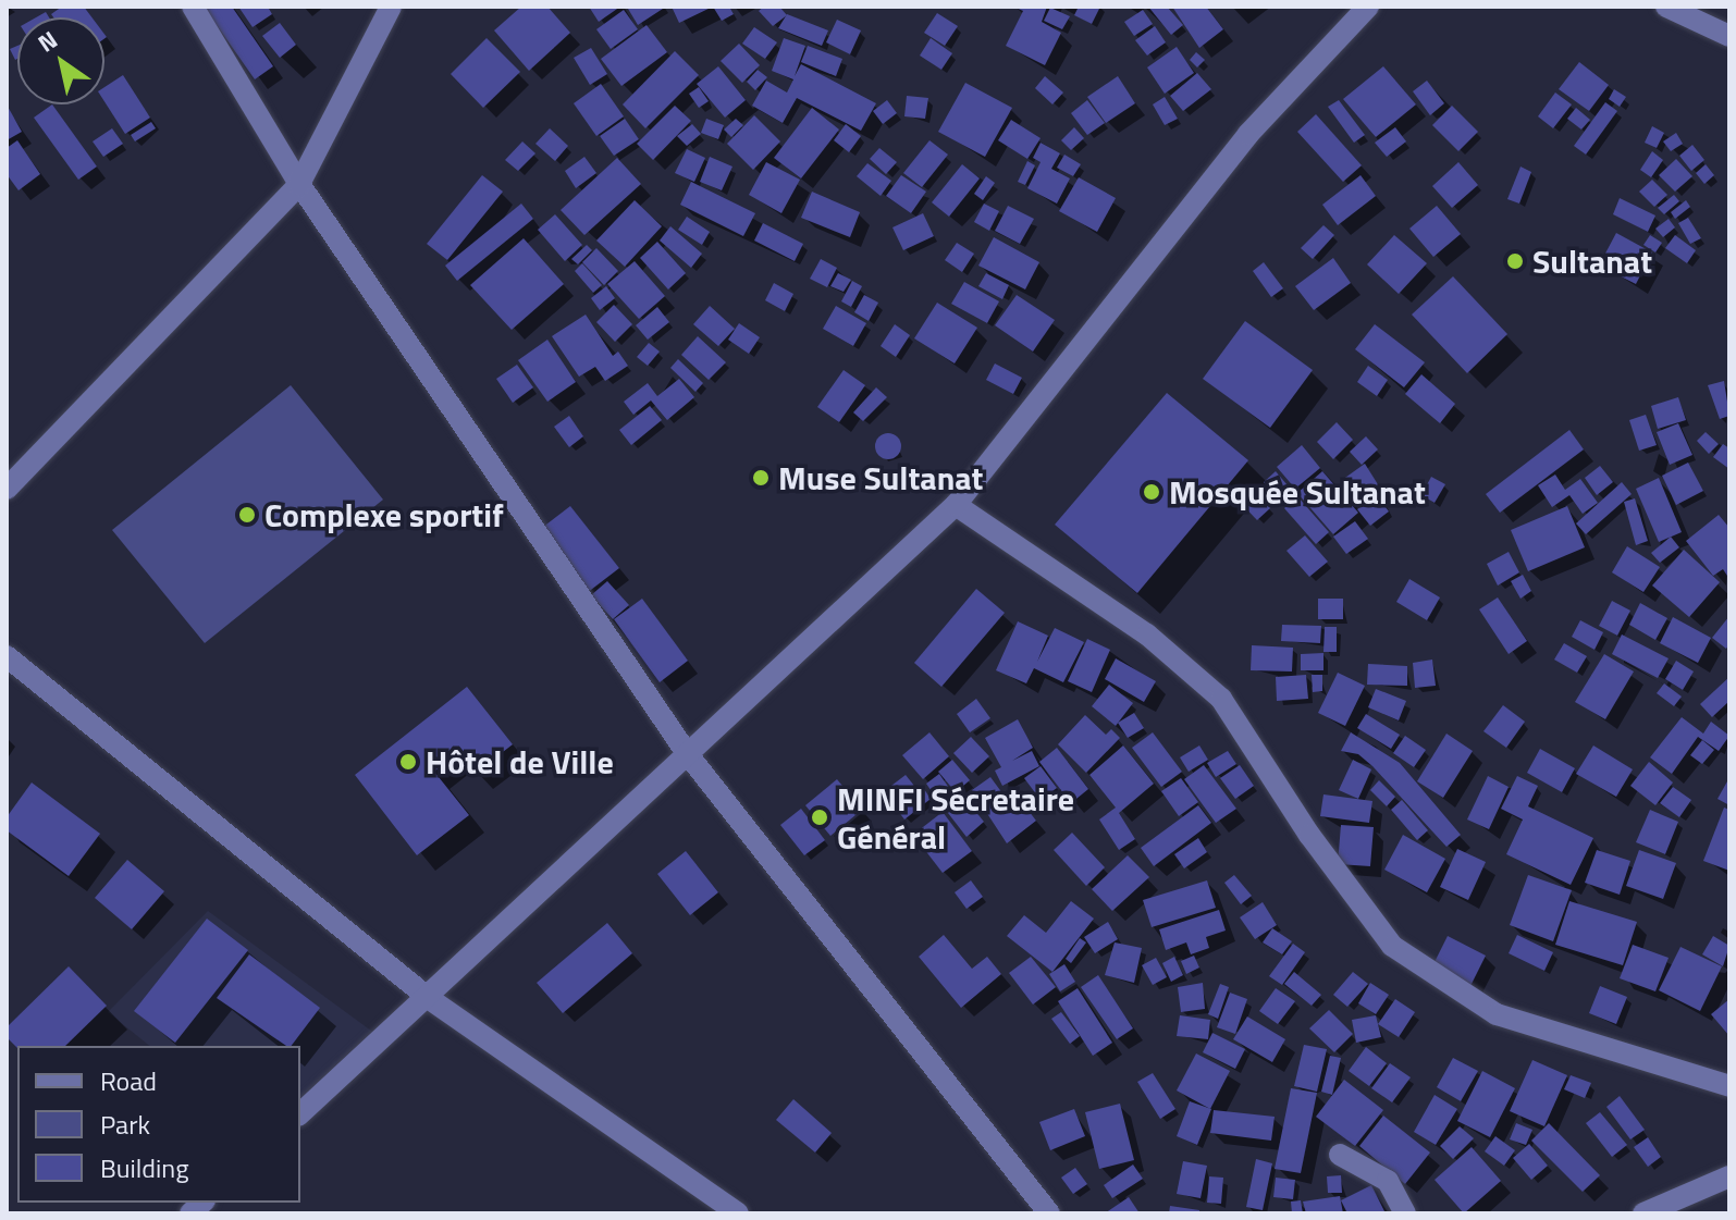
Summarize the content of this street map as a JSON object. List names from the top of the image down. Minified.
{"places":["Sultanat","Muse Sultanat","Mosquée Sultanat","Complexe sportif","Hôtel de Ville","MINFI Sécretaire Général"],"legend":["Road","Park","Building"],"north":"top left"}
